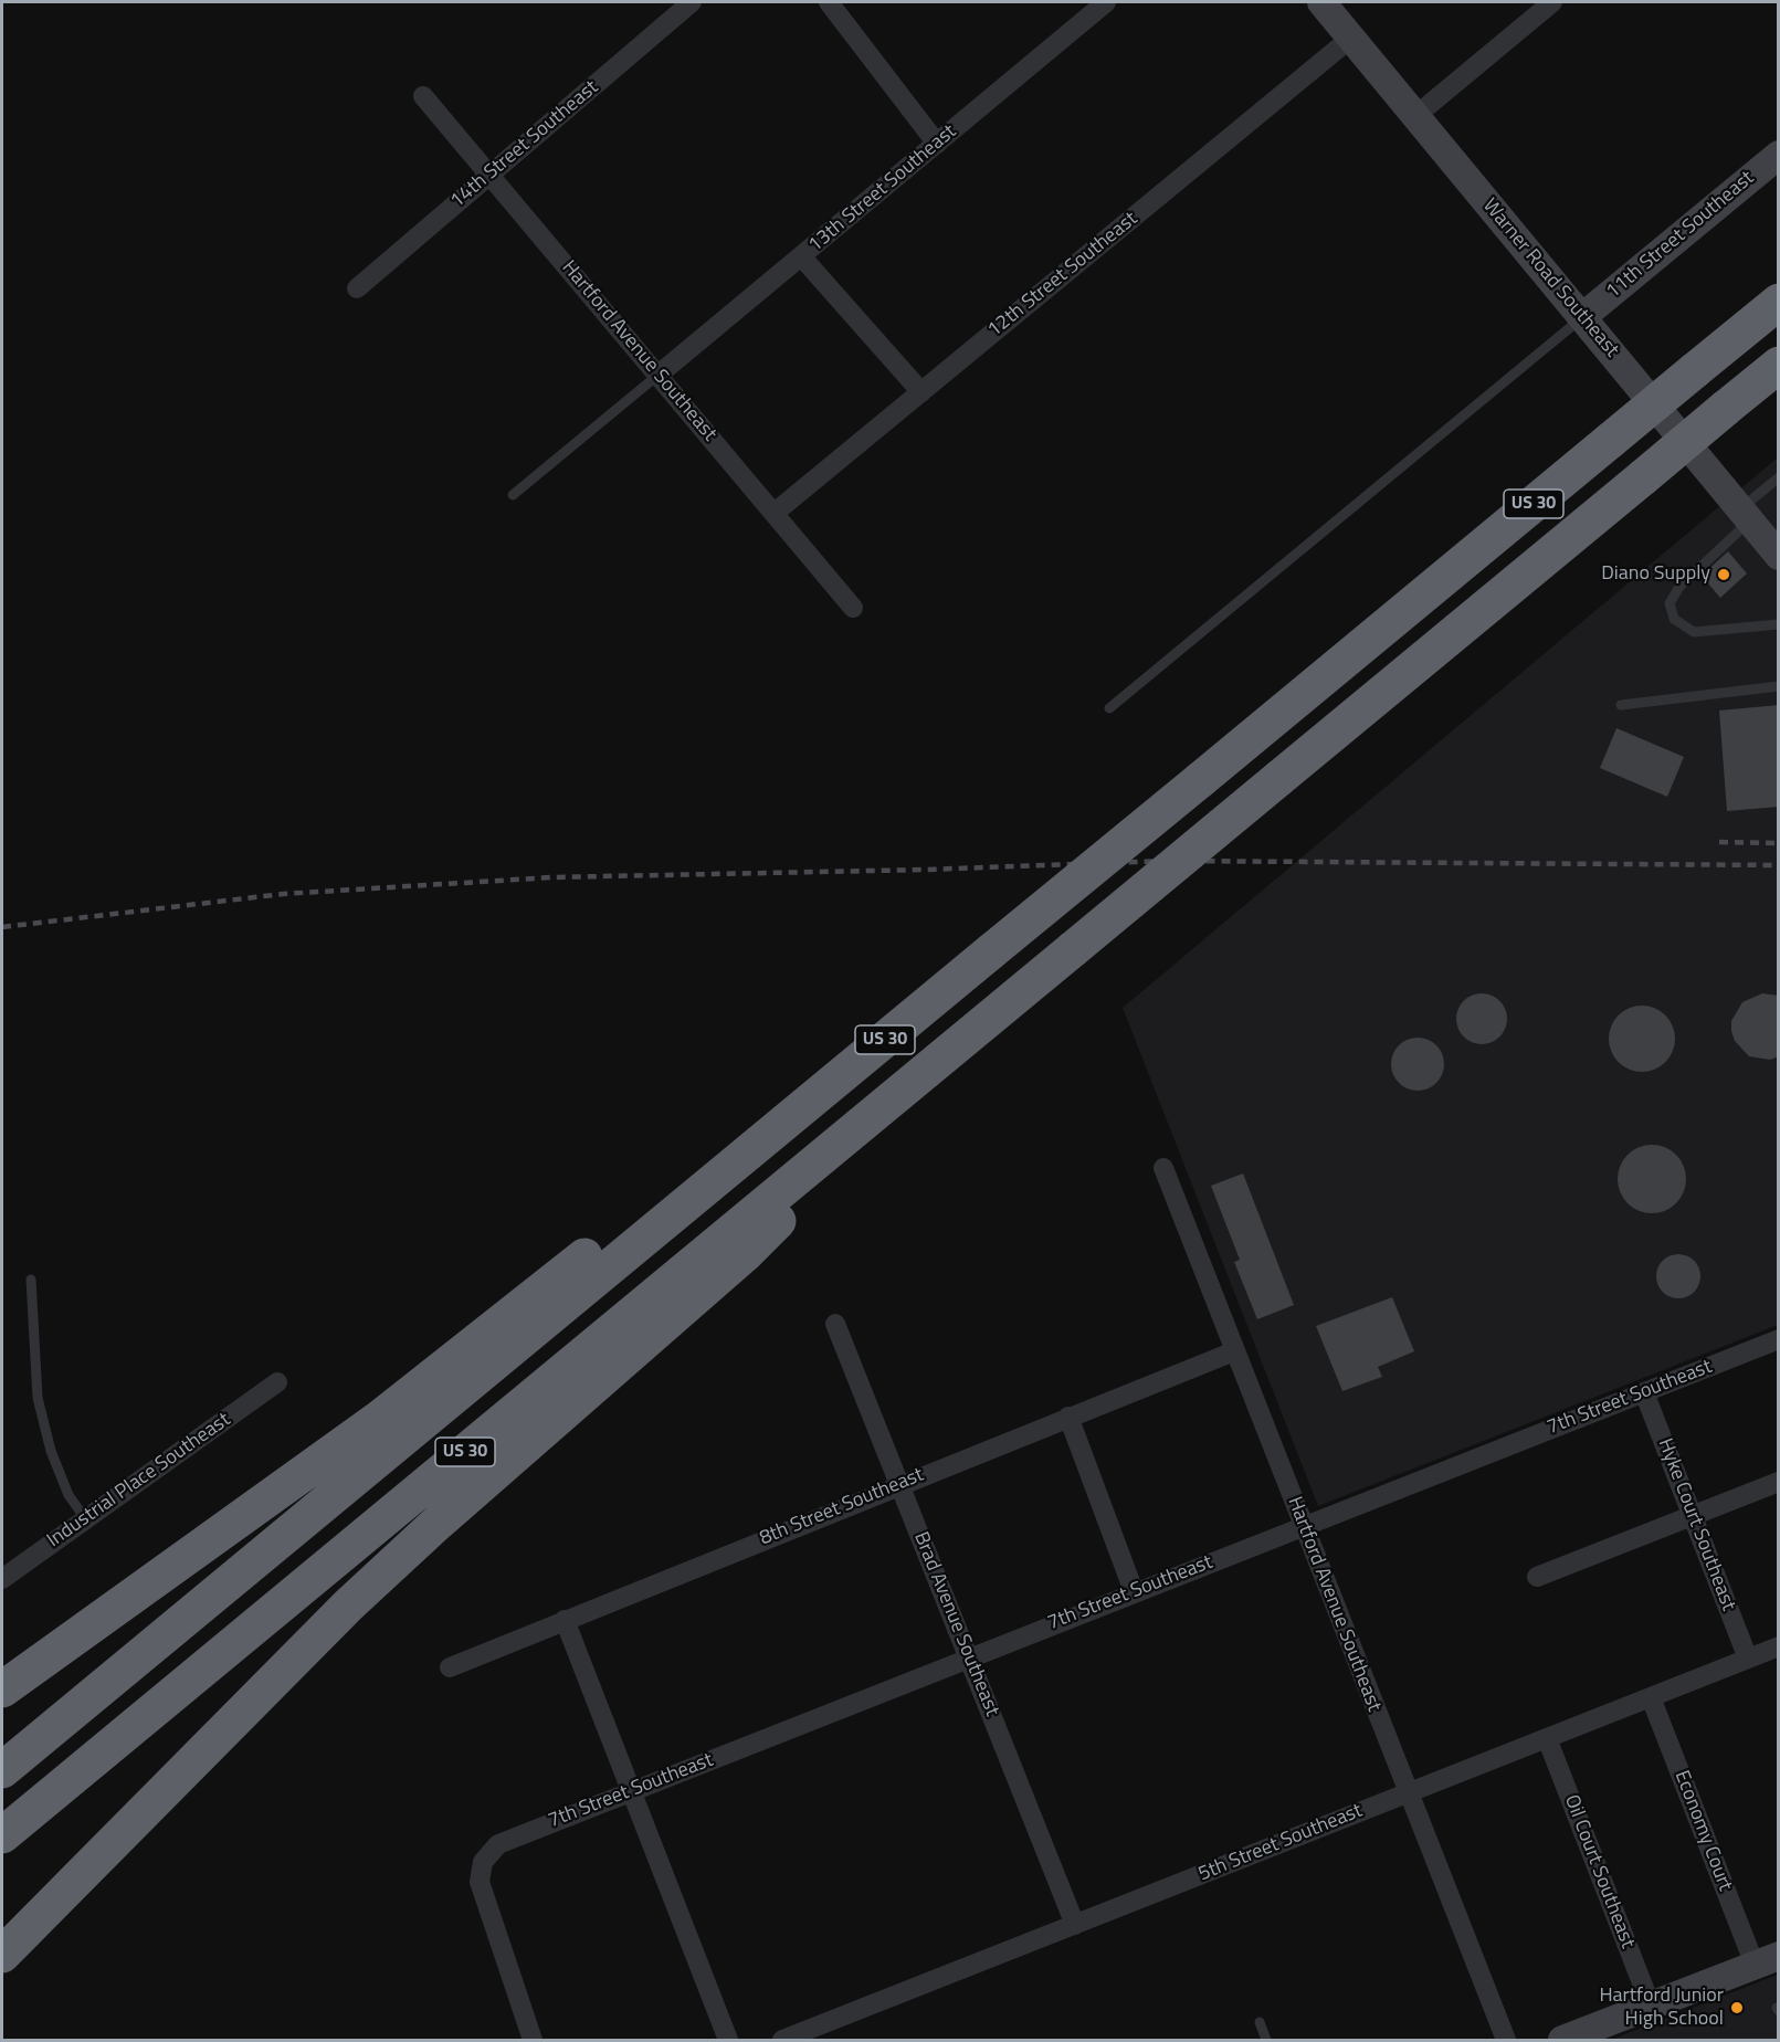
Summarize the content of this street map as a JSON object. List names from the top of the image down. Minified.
{"streets":{"highway":["US 30"],"street":["14th Street Southeast","13th Street Southeast","11th Street Southeast","12th Street Southeast","Warner Road Southeast","Hartford Avenue Southeast","7th Street Southeast","Industrial Place Southeast","8th Street Southeast","Hyke Court Southeast","Brad Avenue Southeast","Economy Court","5th Street Southeast","Oil Court Southeast"]},"crossings":[["14th Street Southeast","Hartford Avenue Southeast"],["13th Street Southeast","Hartford Avenue Southeast"],["11th Street Southeast","Warner Road Southeast"],["12th Street Southeast","Warner Road Southeast"],["12th Street Southeast","Hartford Avenue Southeast"],["Hartford Avenue Southeast","7th Street Southeast"],["Hartford Avenue Southeast","8th Street Southeast"],["Hartford Avenue Southeast","5th Street Southeast"],["7th Street Southeast","Hyke Court Southeast"],["7th Street Southeast","Brad Avenue Southeast"],["8th Street Southeast","Brad Avenue Southeast"],["Hyke Court Southeast","5th Street Southeast"],["Brad Avenue Southeast","5th Street Southeast"],["Economy Court","5th Street Southeast"],["5th Street Southeast","Oil Court Southeast"]],"places":["Diano Supply","Hartford Junior High School"]}
